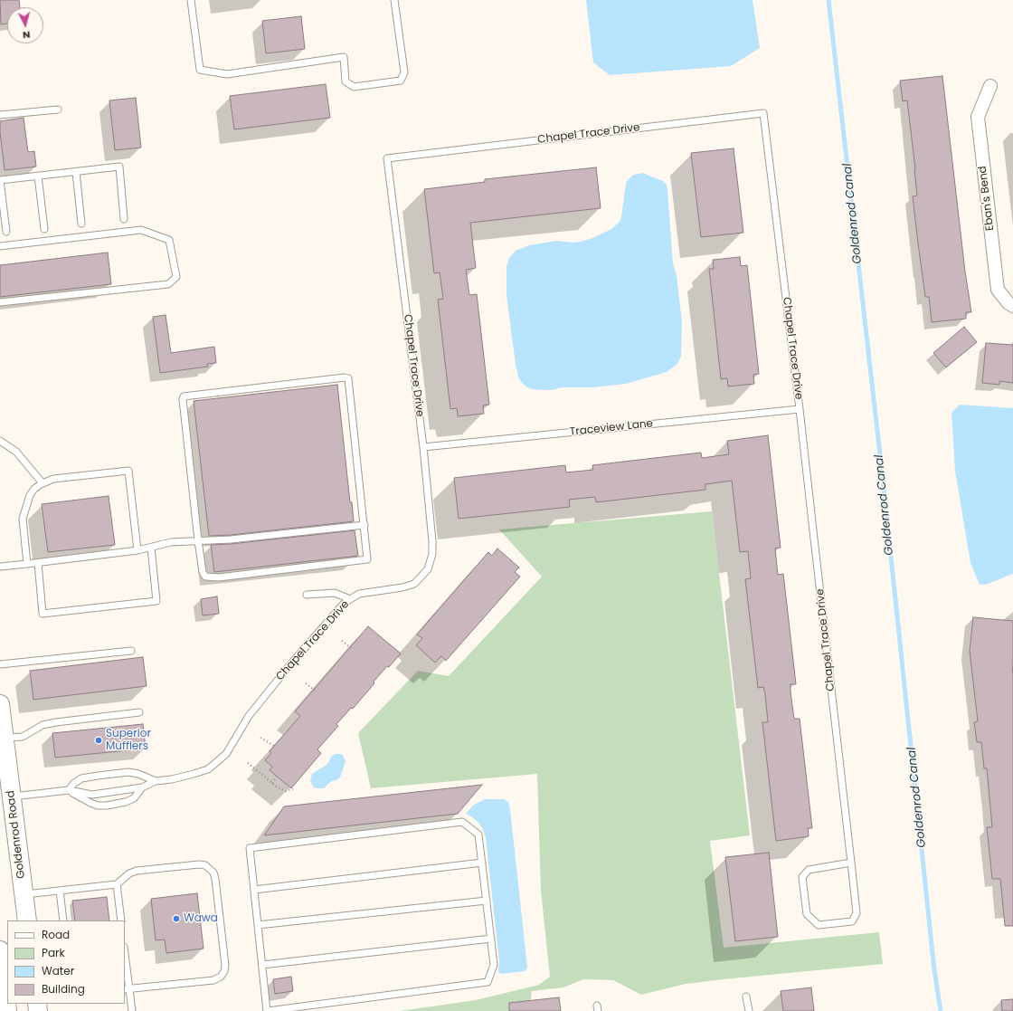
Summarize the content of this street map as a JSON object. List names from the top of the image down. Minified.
{"streets":{"main road":["Goldenrod Road"],"street":["Eban's Bend"],"lane":["Chapel Trace Drive","Traceview Lane"]},"crossings":[["Chapel Trace Drive","Traceview Lane"],["Chapel Trace Drive","Goldenrod Road"]],"water":["Goldenrod Canal"],"places":["Superior Mufflers","Wawa"],"legend":["Road","Park","Water","Building"],"north":"bottom"}
